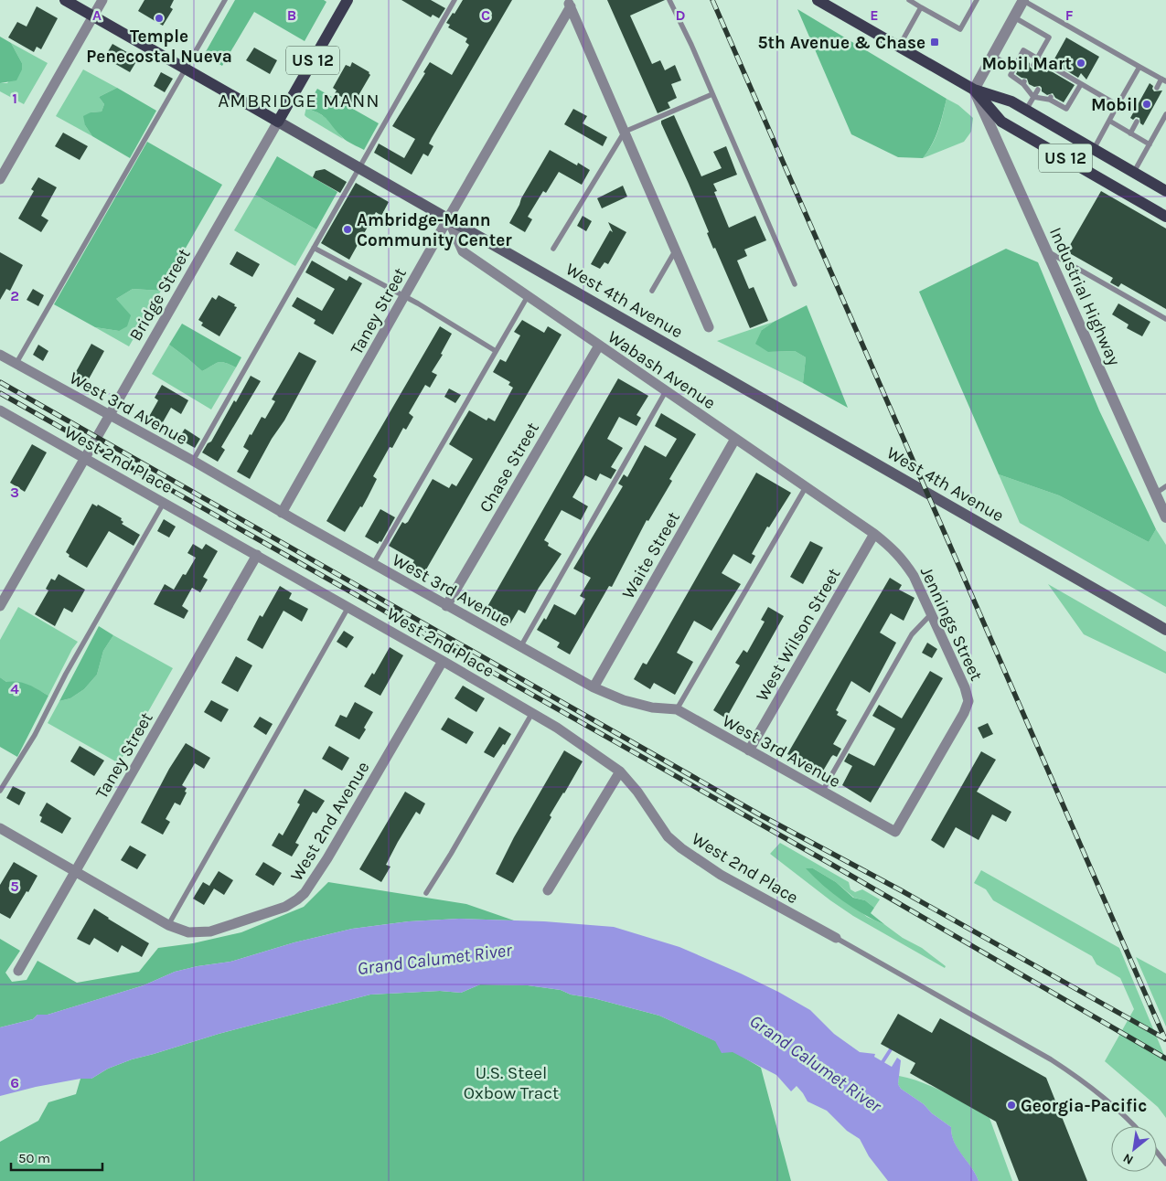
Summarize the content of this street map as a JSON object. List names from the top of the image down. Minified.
{"streets":{"main road":["US 12","Bridge Street","West 4th Avenue"],"street":["Industrial Highway","Taney Street","Wabash Avenue","West 3rd Avenue","West 2nd Place","Chase Street","Waite Street","Jennings Street","West Wilson Street","West 2nd Avenue"]},"crossings":[["US 12","Industrial Highway"],["Bridge Street","West 4th Avenue"],["Bridge Street","West 3rd Avenue"],["Bridge Street","West 2nd Place"],["West 4th Avenue","Taney Street"],["West 4th Avenue","Wabash Avenue"],["Taney Street","Wabash Avenue"],["Taney Street","West 3rd Avenue"],["Taney Street","West 2nd Place"],["Taney Street","West 2nd Avenue"],["Wabash Avenue","Chase Street"],["Wabash Avenue","Waite Street"],["Wabash Avenue","Jennings Street"],["Wabash Avenue","West Wilson Street"],["West 3rd Avenue","Chase Street"],["West 3rd Avenue","Waite Street"],["West 3rd Avenue","Jennings Street"],["West 3rd Avenue","West Wilson Street"],["West 2nd Place","West 2nd Avenue"],["Jennings Street","West Wilson Street"]],"districts":["AMBRIDGE MANN"],"water":["Grand Calumet River"],"parks":["U.S. Steel Oxbow Tract"],"places":{"other":["Temple Penecostal Nueva","Mobil Mart","Mobil","Ambridge-Mann Community Center","Georgia-Pacific"],"transit":["5th Avenue & Chase"]},"scale_bar":"50 m","north":"bottom left","grid":{"columns":["A","B","C","D","E","F"],"rows":["1","2","3","4","5","6"]}}
